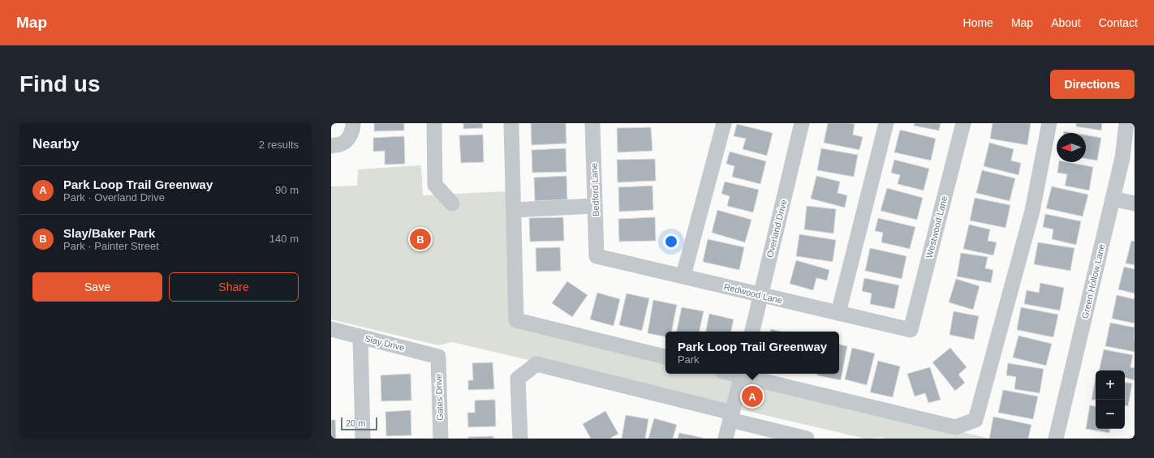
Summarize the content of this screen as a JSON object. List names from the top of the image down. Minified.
{"streets":{"street":["Bedford Lane","Westwood Lane","Overland Drive","Green Hollow Lane","Redwood Lane","Slay Drive","Gates Drive"]},"crossings":[["Bedford Lane","Redwood Lane"],["Westwood Lane","Redwood Lane"],["Overland Drive","Redwood Lane"],["Slay Drive","Gates Drive"]],"scale_bar":"20 m","north":"left","page":{"header":"Map","nav":["Home","Map","About","Contact"],"buttons":["Directions",["Save","Share"]],"title":"Find us","heading":["Nearby","2 results"],"list":[{"mark":"A","name":"Park Loop Trail Greenway","note":"Park · Overland Drive","value":"90 m"},{"mark":"B","name":"Slay/Baker Park","note":"Park · Painter Street","value":"140 m"}],"pins":["B","A"],"popup":["Park Loop Trail Greenway","Park"],"map_buttons":["+","−"],"scale":"20 m"}}
